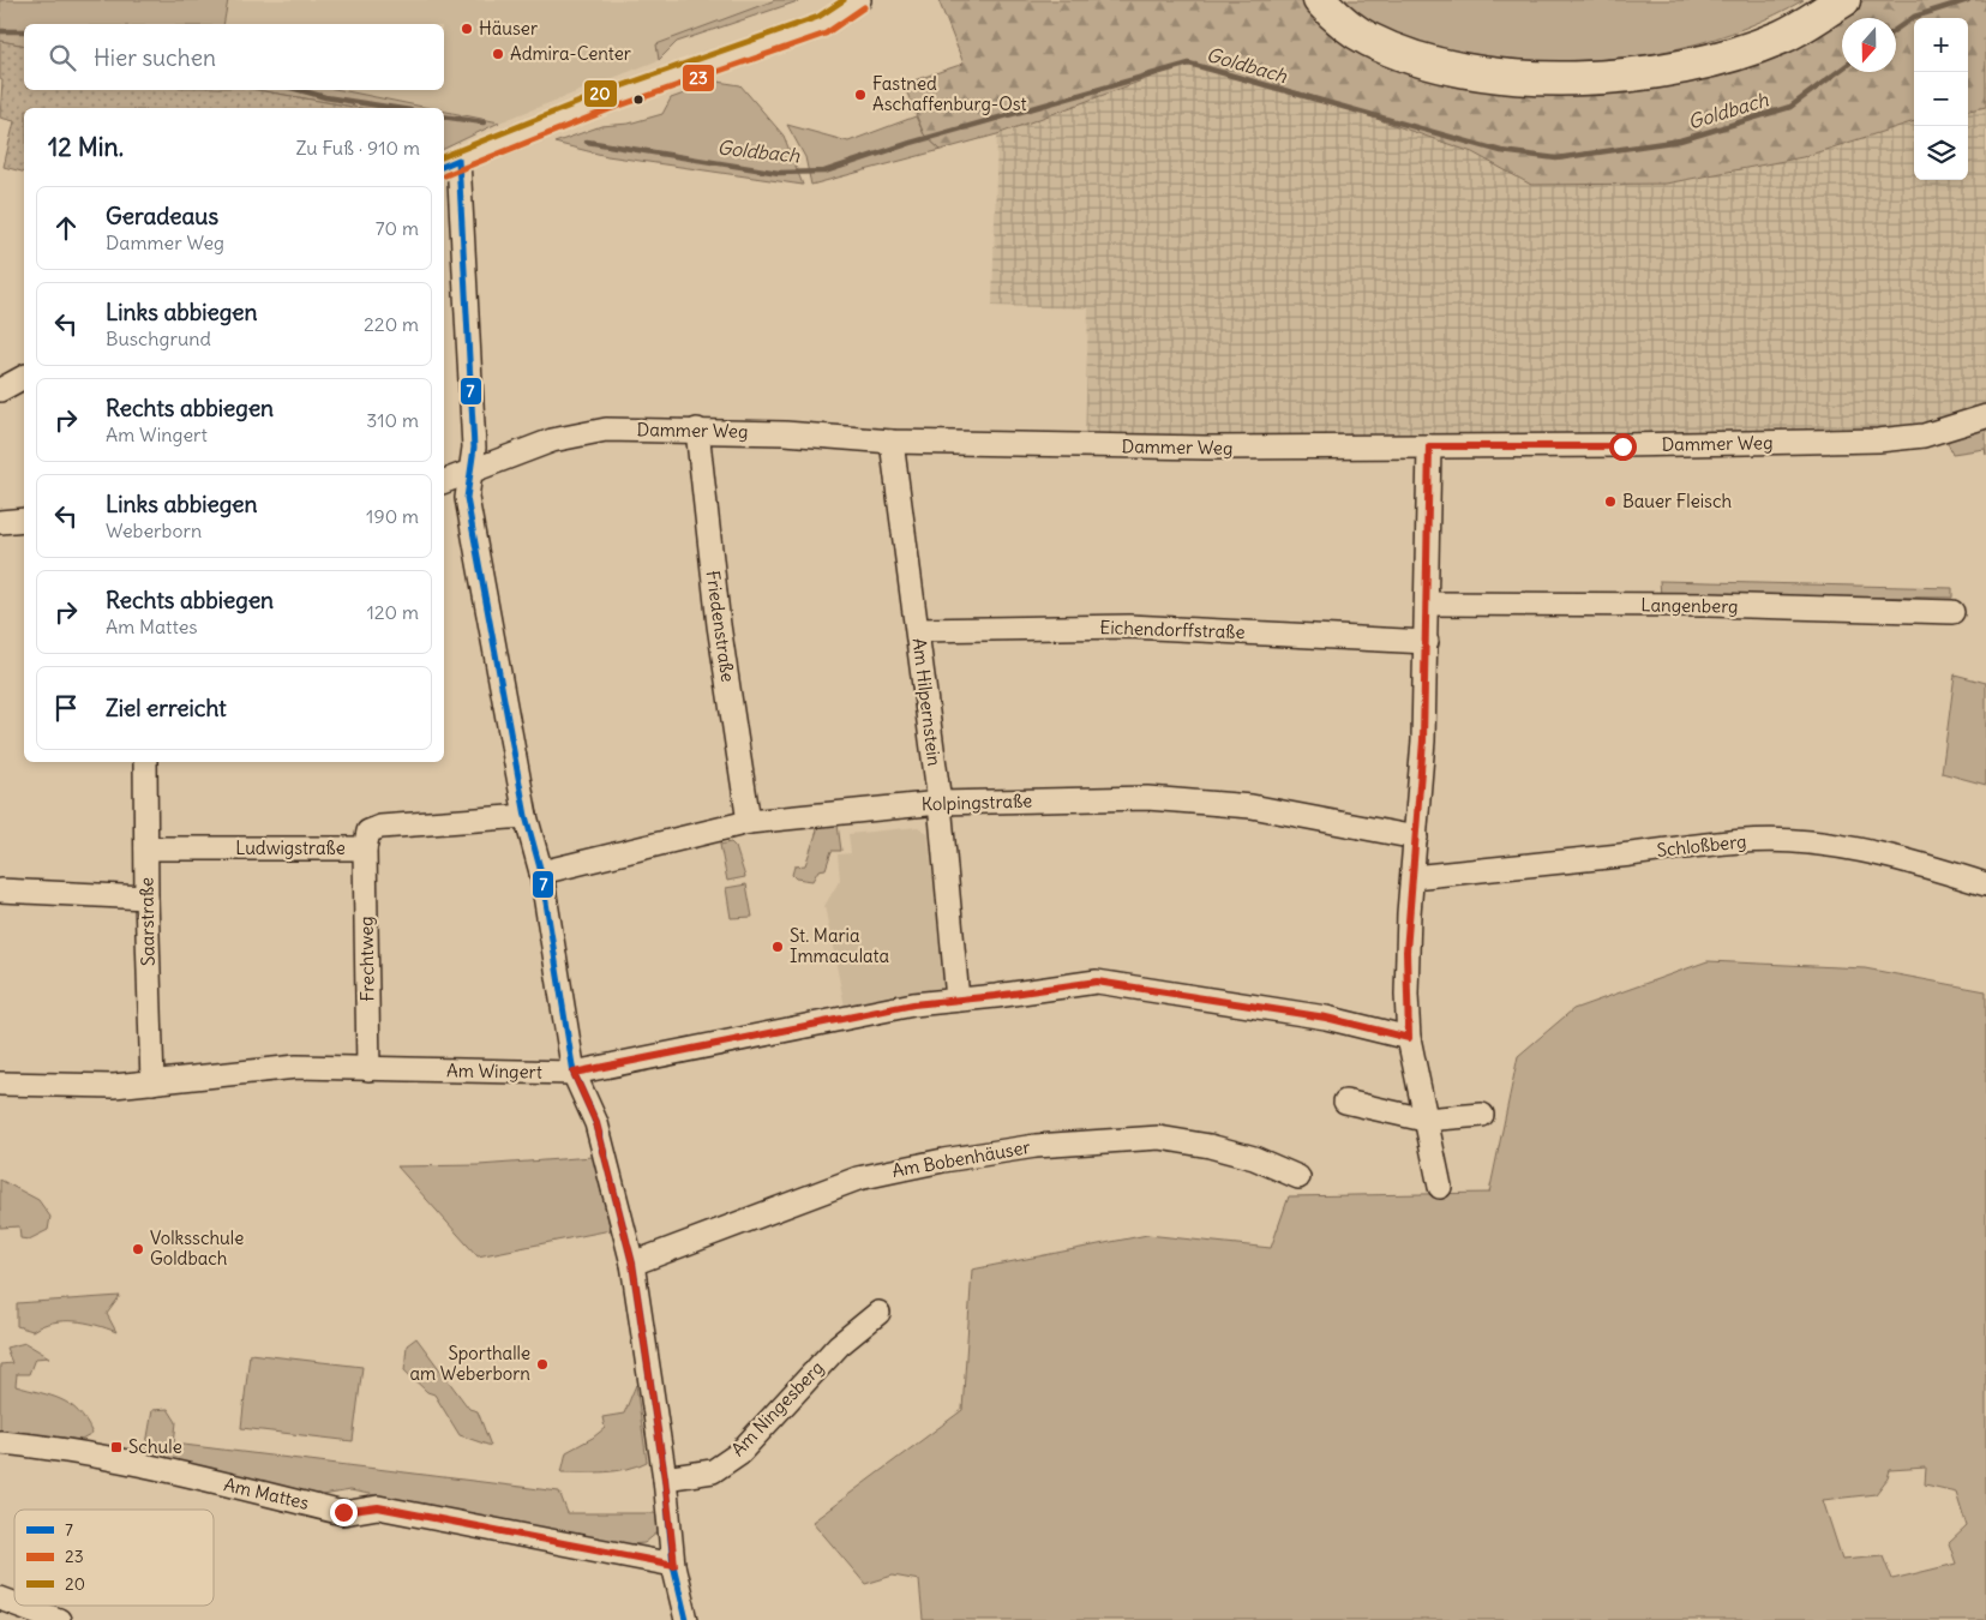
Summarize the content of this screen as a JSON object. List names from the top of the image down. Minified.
{"streets":{"street":["Dammer Weg","Langenberg","Friedenstraße","Eichendorffstraße","Am Hilpernstein","Kolpingstraße","Schloßberg","Ludwigstraße","Saarstraße","Frechtweg","Am Wingert","Am Bobenhäuser","Am Ningesberg","Am Mattes"]},"crossings":[["Dammer Weg","Friedenstraße"],["Dammer Weg","Am Hilpernstein"],["Friedenstraße","Kolpingstraße"],["Eichendorffstraße","Am Hilpernstein"],["Am Hilpernstein","Kolpingstraße"],["Am Hilpernstein","Am Wingert"],["Ludwigstraße","Saarstraße"],["Ludwigstraße","Frechtweg"],["Saarstraße","Am Wingert"],["Frechtweg","Am Wingert"]],"water":["Goldbach"],"places":{"other":["Häuser","Admira-Center","Fastned Aschaffenburg-Ost","Bauer Fleisch","St. Maria Immaculata","Volksschule Goldbach","Sporthalle am Weberborn"],"transit":["Schule"]},"lines":["transit line 20","transit line 23","transit line 7"],"legend":["7","23","20"],"north":"bottom","page":{"map_buttons":["+","−"],"search":"Hier suchen","heading":["12 Min.","Zu Fuß · 910 m"],"list":[["Geradeaus","Dammer Weg","70 m"],["Links abbiegen","Buschgrund","220 m"],["Rechts abbiegen","Am Wingert","310 m"],["Links abbiegen","Weberborn","190 m"],["Rechts abbiegen","Am Mattes","120 m"],"Ziel erreicht"]}}
